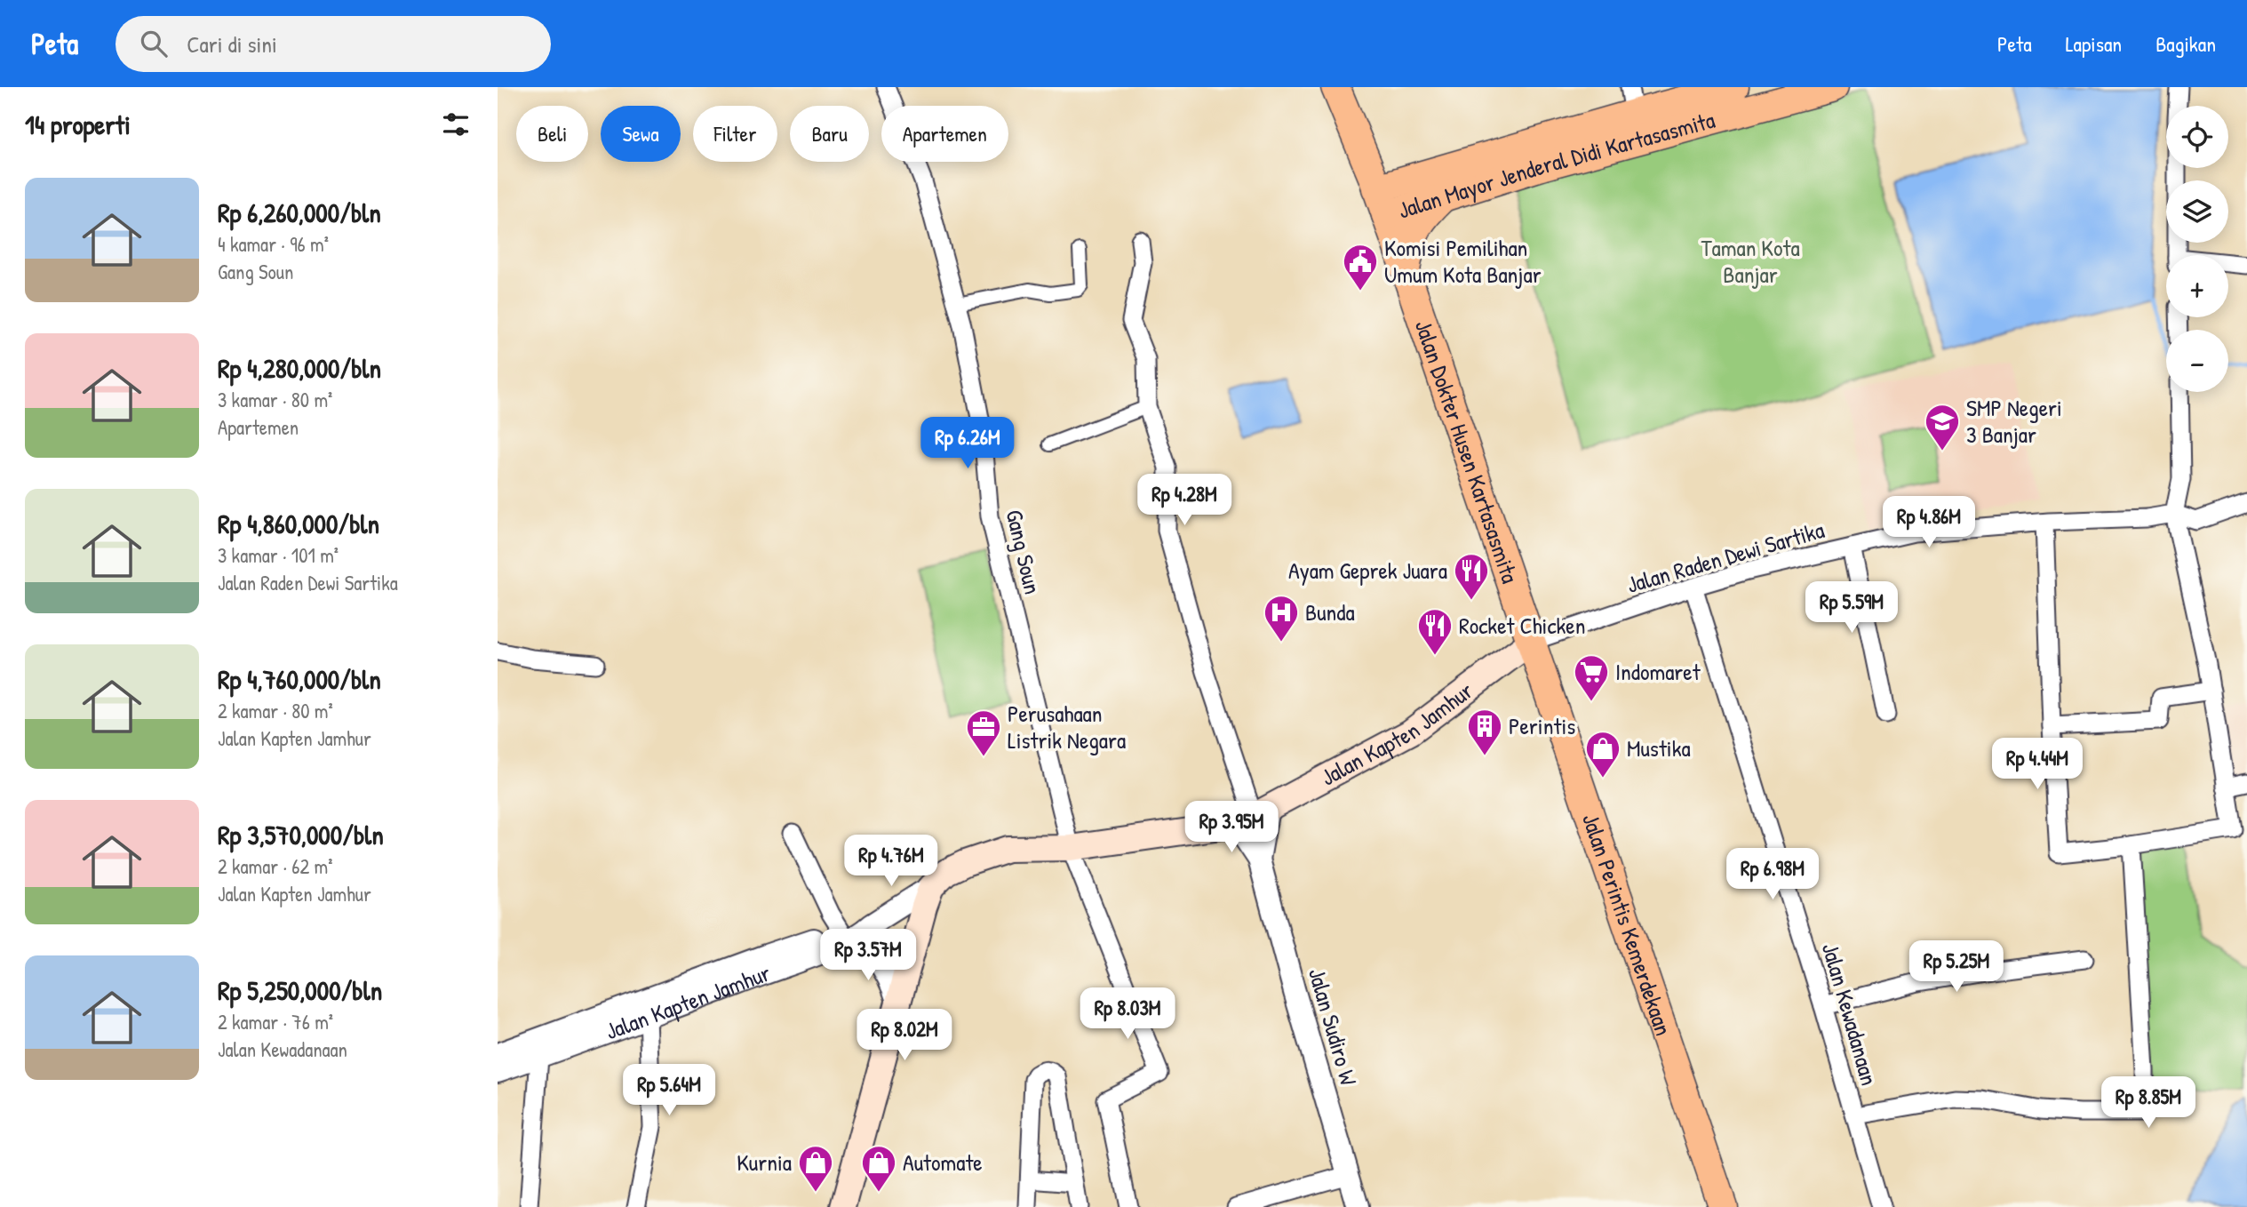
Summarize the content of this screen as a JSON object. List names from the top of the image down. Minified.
{"streets":{"main road":["Jalan Mayor Jenderal Didi Kartasasmita","Jalan Dokter Husen Kartasasmita","Jalan Kapten Jamhur","Jalan Perintis Kemerdekaan"],"street":["Gang Soun","Jalan Raden Dewi Sartika","Jalan Kewadanaan","Jalan Sudiro W"]},"crossings":[["Jalan Mayor Jenderal Didi Kartasasmita","Jalan Dokter Husen Kartasasmita"],["Jalan Dokter Husen Kartasasmita","Jalan Raden Dewi Sartika"],["Jalan Dokter Husen Kartasasmita","Jalan Kapten Jamhur"],["Jalan Dokter Husen Kartasasmita","Jalan Perintis Kemerdekaan"],["Gang Soun","Jalan Kapten Jamhur"],["Jalan Raden Dewi Sartika","Jalan Kapten Jamhur"],["Jalan Raden Dewi Sartika","Jalan Perintis Kemerdekaan"],["Jalan Raden Dewi Sartika","Jalan Kewadanaan"],["Jalan Kapten Jamhur","Jalan Perintis Kemerdekaan"]],"parks":["Taman Kota Banjar"],"places":{"public building":["Komisi Pemilihan Umum Kota Banjar"],"school or university":["SMP Negeri 3 Banjar"],"restaurant":["Ayam Geprek Juara","Rocket Chicken"],"hospital":["Bunda"],"supermarket":["Indomaret"],"building":["Perintis"],"office":["Perusahaan Listrik Negara"],"shop":["Mustika","Kurnia","Automate"]},"page":{"header":"Peta","search":"Cari di sini","nav":["Peta","Lapisan","Bagikan"],"heading":"14 properti","map_buttons":["+","−"],"chip":["Beli","Sewa","Filter","Baru","Apartemen"],"list":[{"name":"Rp 6,260,000/bln","note":"4 kamar · 96 m² · Gang Soun"},{"name":"Rp 4,280,000/bln","note":"3 kamar · 80 m² · Apartemen"},{"name":"Rp 4,860,000/bln","note":"3 kamar · 101 m² · Jalan Raden Dewi Sartika"},{"name":"Rp 4,760,000/bln","note":"2 kamar · 80 m² · Jalan Kapten Jamhur"},{"name":"Rp 3,570,000/bln","note":"2 kamar · 62 m² · Jalan Kapten Jamhur"},{"name":"Rp 5,250,000/bln","note":"2 kamar · 76 m² · Jalan Kewadanaan"}],"price":["Rp 6.26M","Rp 4.28M","Rp 4.86M","Rp 5.59M","Rp 4.44M","Rp 3.95M","Rp 4.76M","Rp 6.98M","Rp 3.57M","Rp 5.25M","Rp 8.03M","Rp 8.02M","Rp 5.64M","Rp 8.85M"]}}
